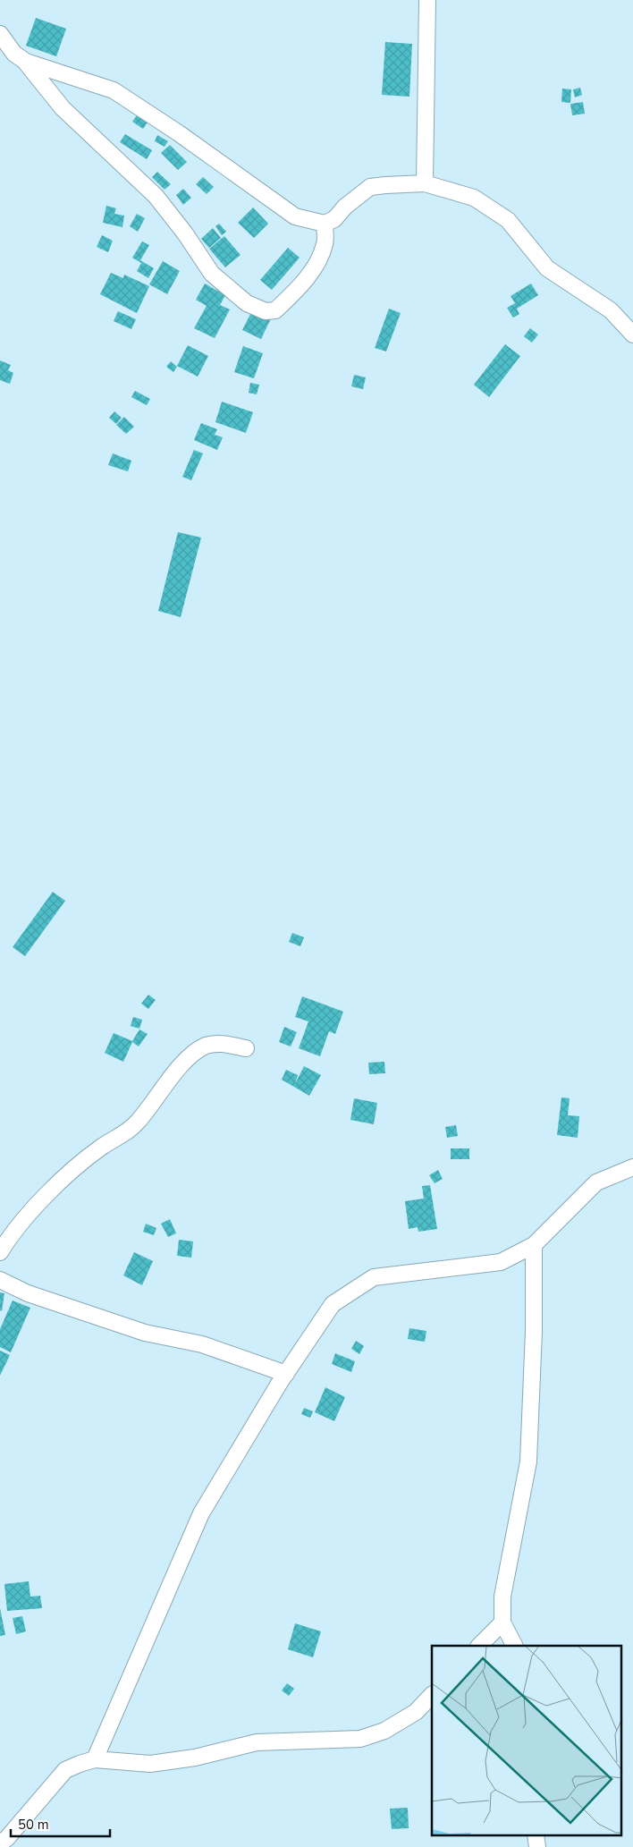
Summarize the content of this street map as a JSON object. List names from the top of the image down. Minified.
{"scale_bar":"50 m"}
